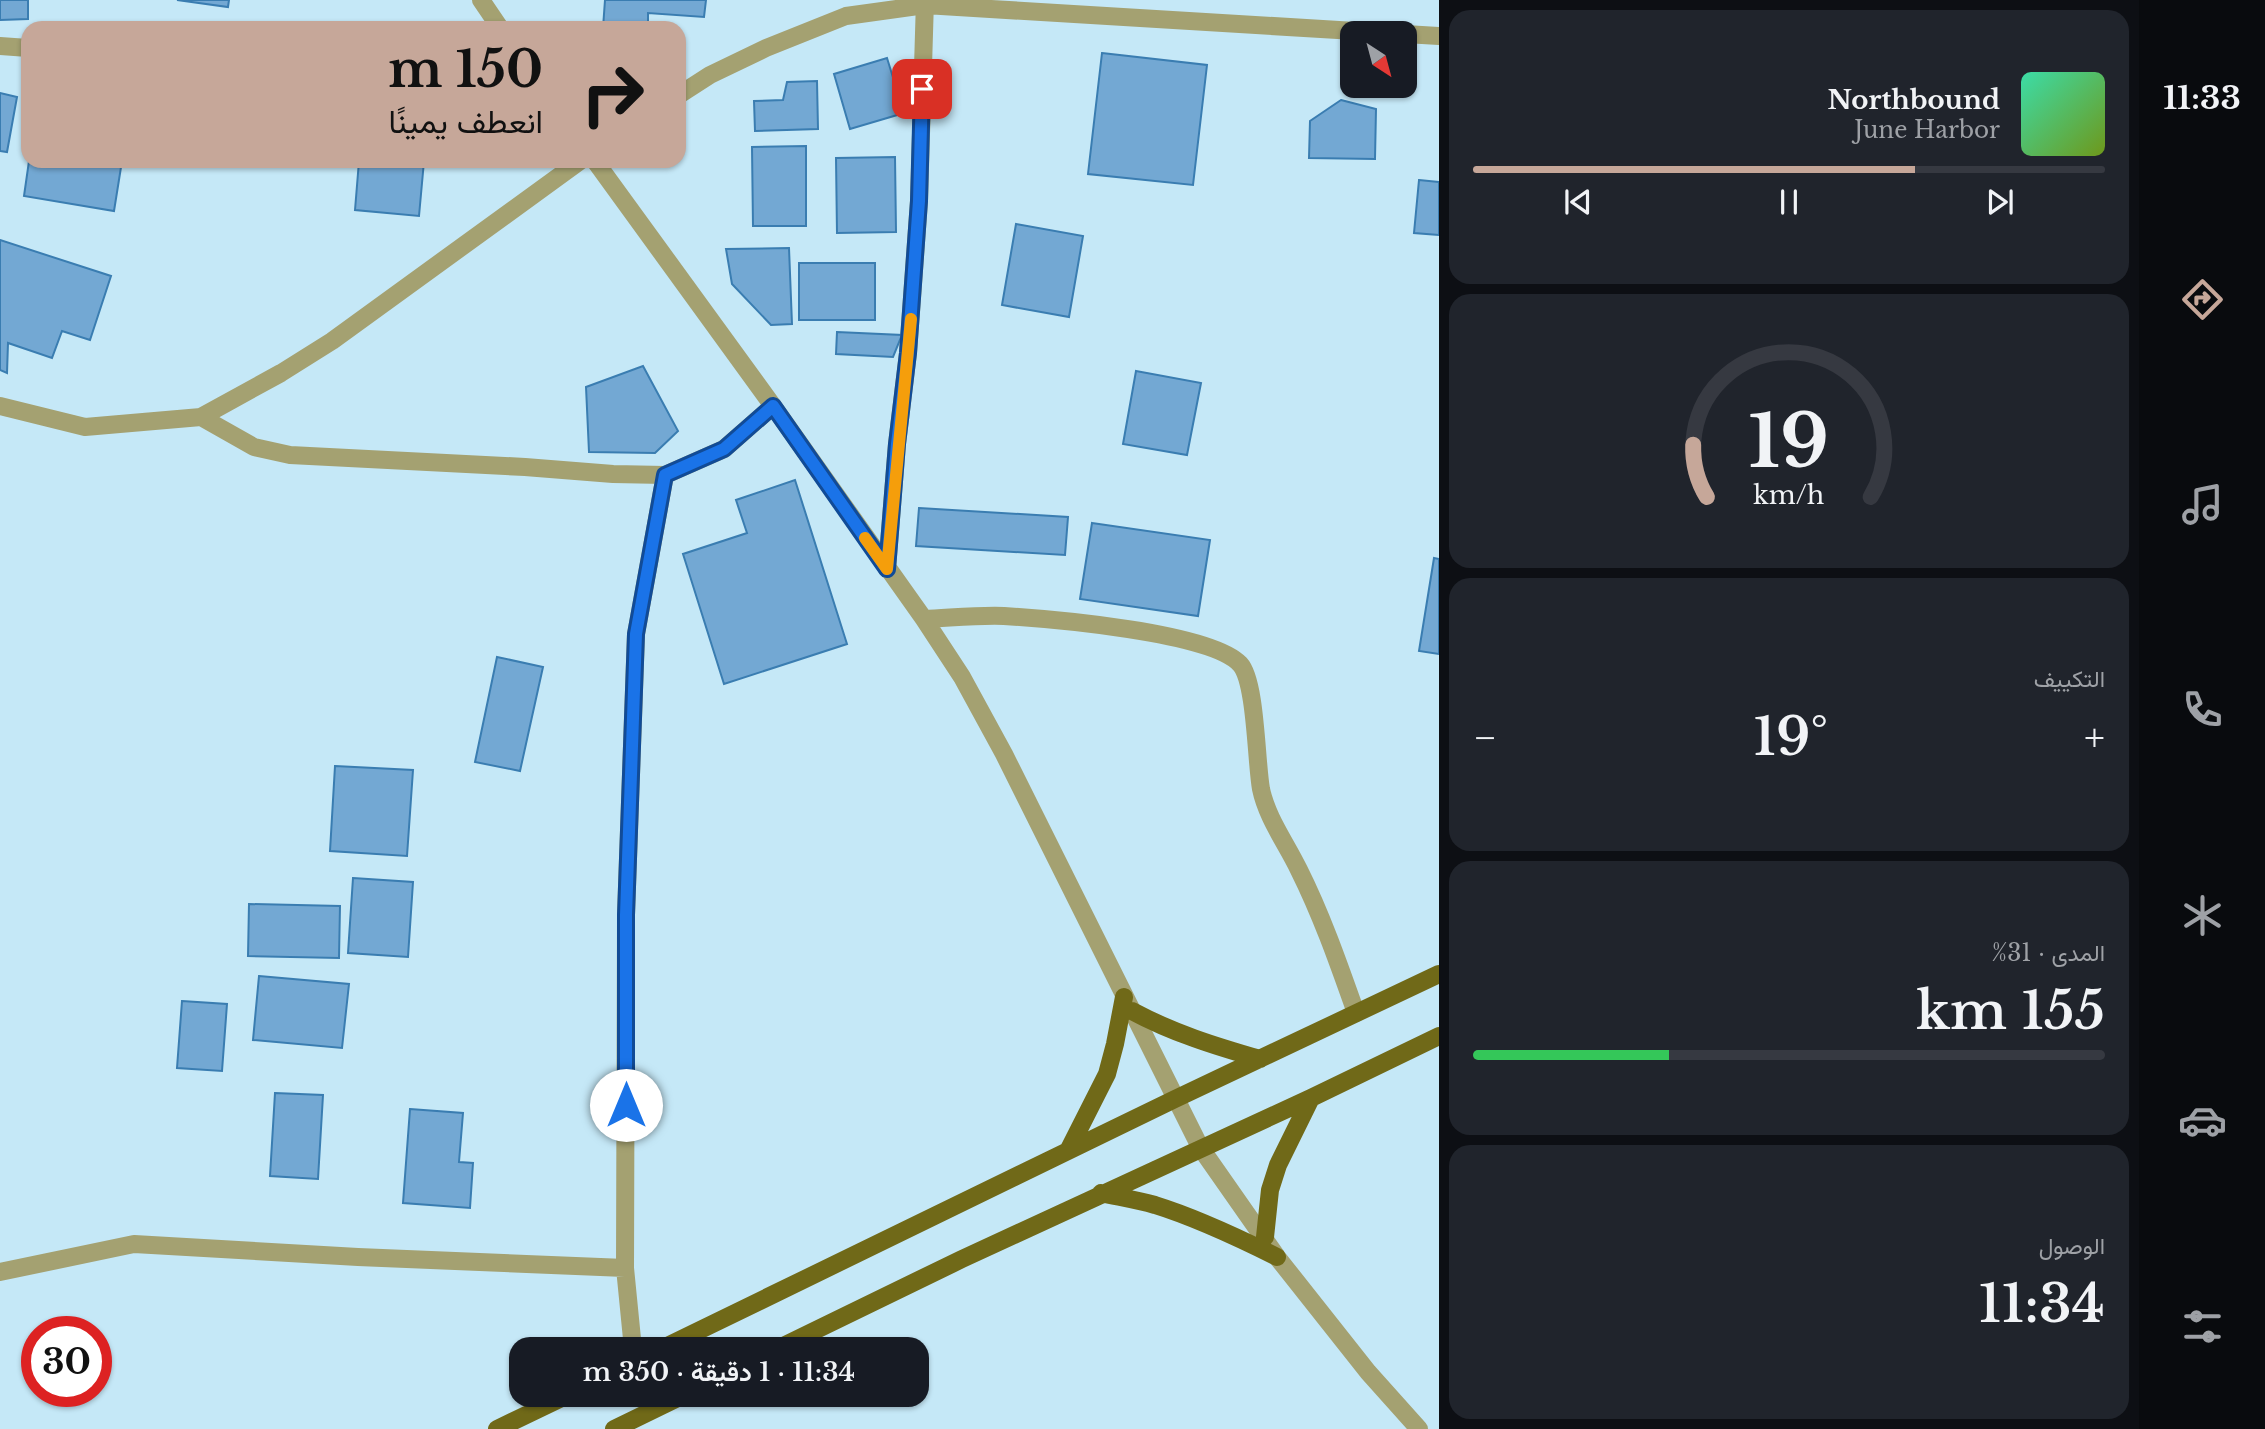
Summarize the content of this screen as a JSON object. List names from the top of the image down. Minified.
{"north":"bottom right","page":{"tabs":"11:33","turn":["150 m","انعطف يمينًا"],"song":["Northbound","June Harbor"],"tile":["التكييف",["المدى · 31%","155 km"],["الوصول","11:34"]],"heat":["−","19°","+"],"limit":"30","trip":"11:34 · 1 دقيقة · 350 m","gauge":["19","km/h"]}}
